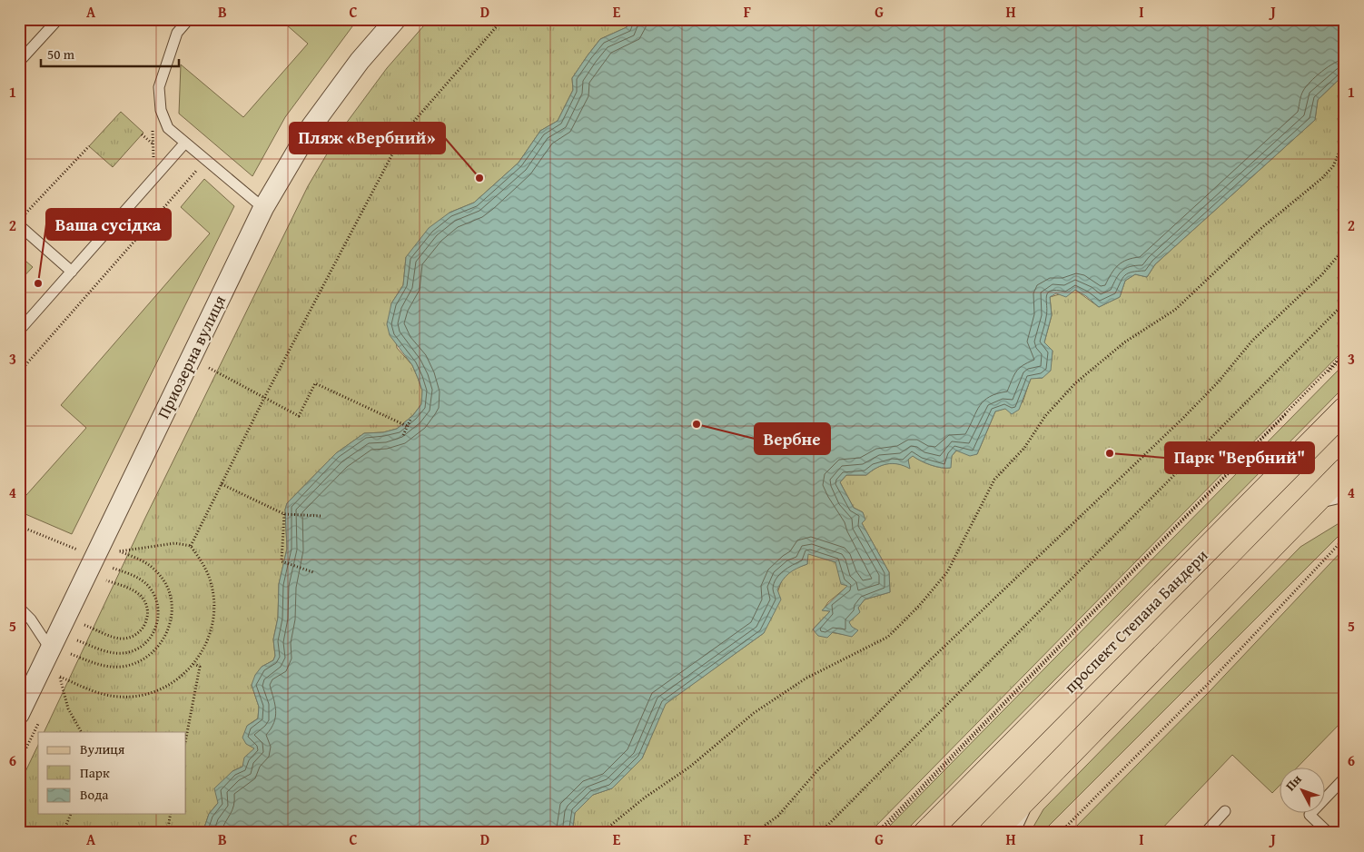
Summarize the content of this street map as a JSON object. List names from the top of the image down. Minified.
{"streets":{"main road":["проспект Степана Бандери"],"street":["Приозерна вулиця"]},"places":["Пляж «Вербний»","Ваша сусідка","Вербне","Парк \"Вербний\""],"legend":["Вулиця","Парк","Вода"],"scale_bar":"50 m","north":"top left","grid":{"columns":["A","B","C","D","E","F","G","H","I","J"],"rows":["1","2","3","4","5","6"]}}
